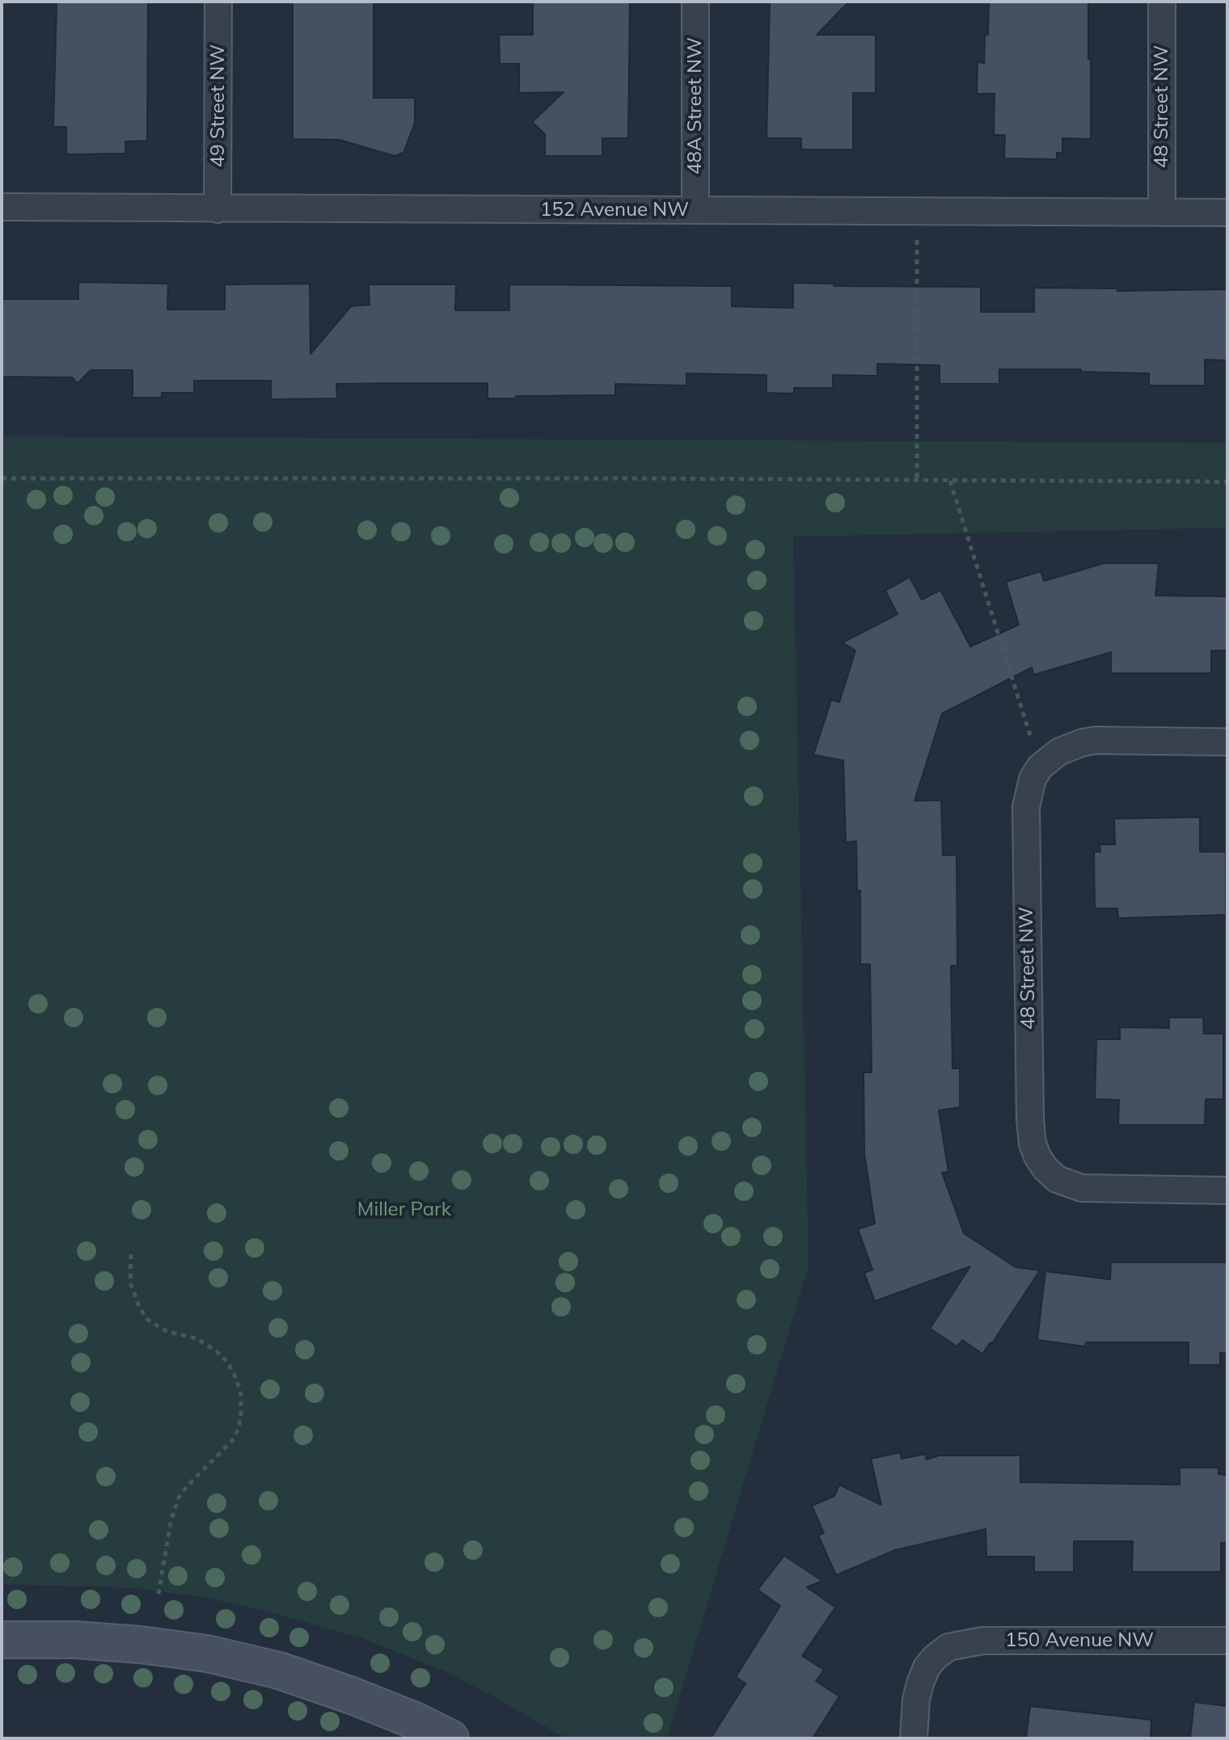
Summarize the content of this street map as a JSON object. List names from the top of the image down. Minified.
{"streets":{"street":["49 Street NW","48A Street NW","48 Street NW","152 Avenue NW","150 Avenue NW"]},"crossings":[["49 Street NW","152 Avenue NW"],["48A Street NW","152 Avenue NW"],["48 Street NW","152 Avenue NW"]],"parks":["Miller Park"]}
